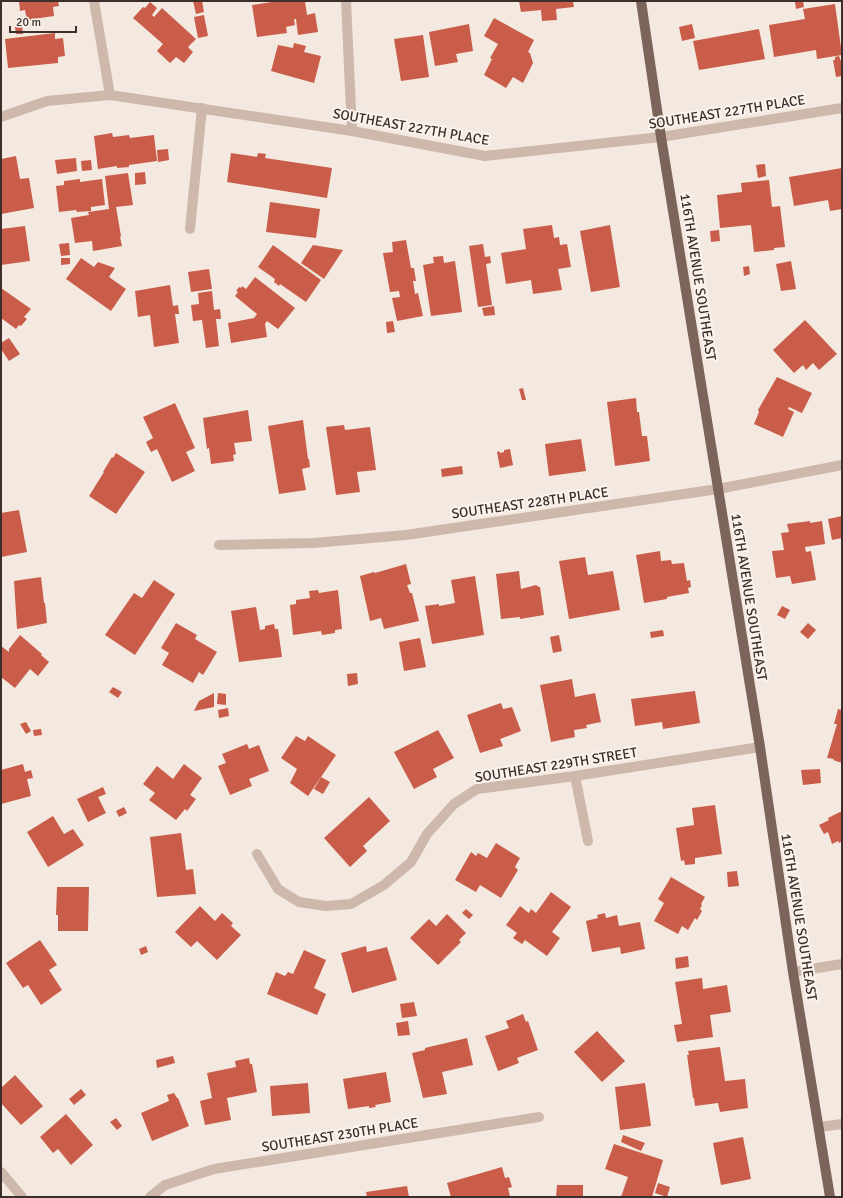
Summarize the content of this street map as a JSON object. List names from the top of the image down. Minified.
{"streets":{"main road":["116TH AVENUE SOUTHEAST"],"street":["SOUTHEAST 227TH PLACE","SOUTHEAST 228TH PLACE","SOUTHEAST 229TH STREET","SOUTHEAST 230TH PLACE"]},"crossings":[["SOUTHEAST 227TH PLACE","116TH AVENUE SOUTHEAST"],["116TH AVENUE SOUTHEAST","SOUTHEAST 228TH PLACE"],["116TH AVENUE SOUTHEAST","SOUTHEAST 229TH STREET"]],"scale_bar":"20 m"}
